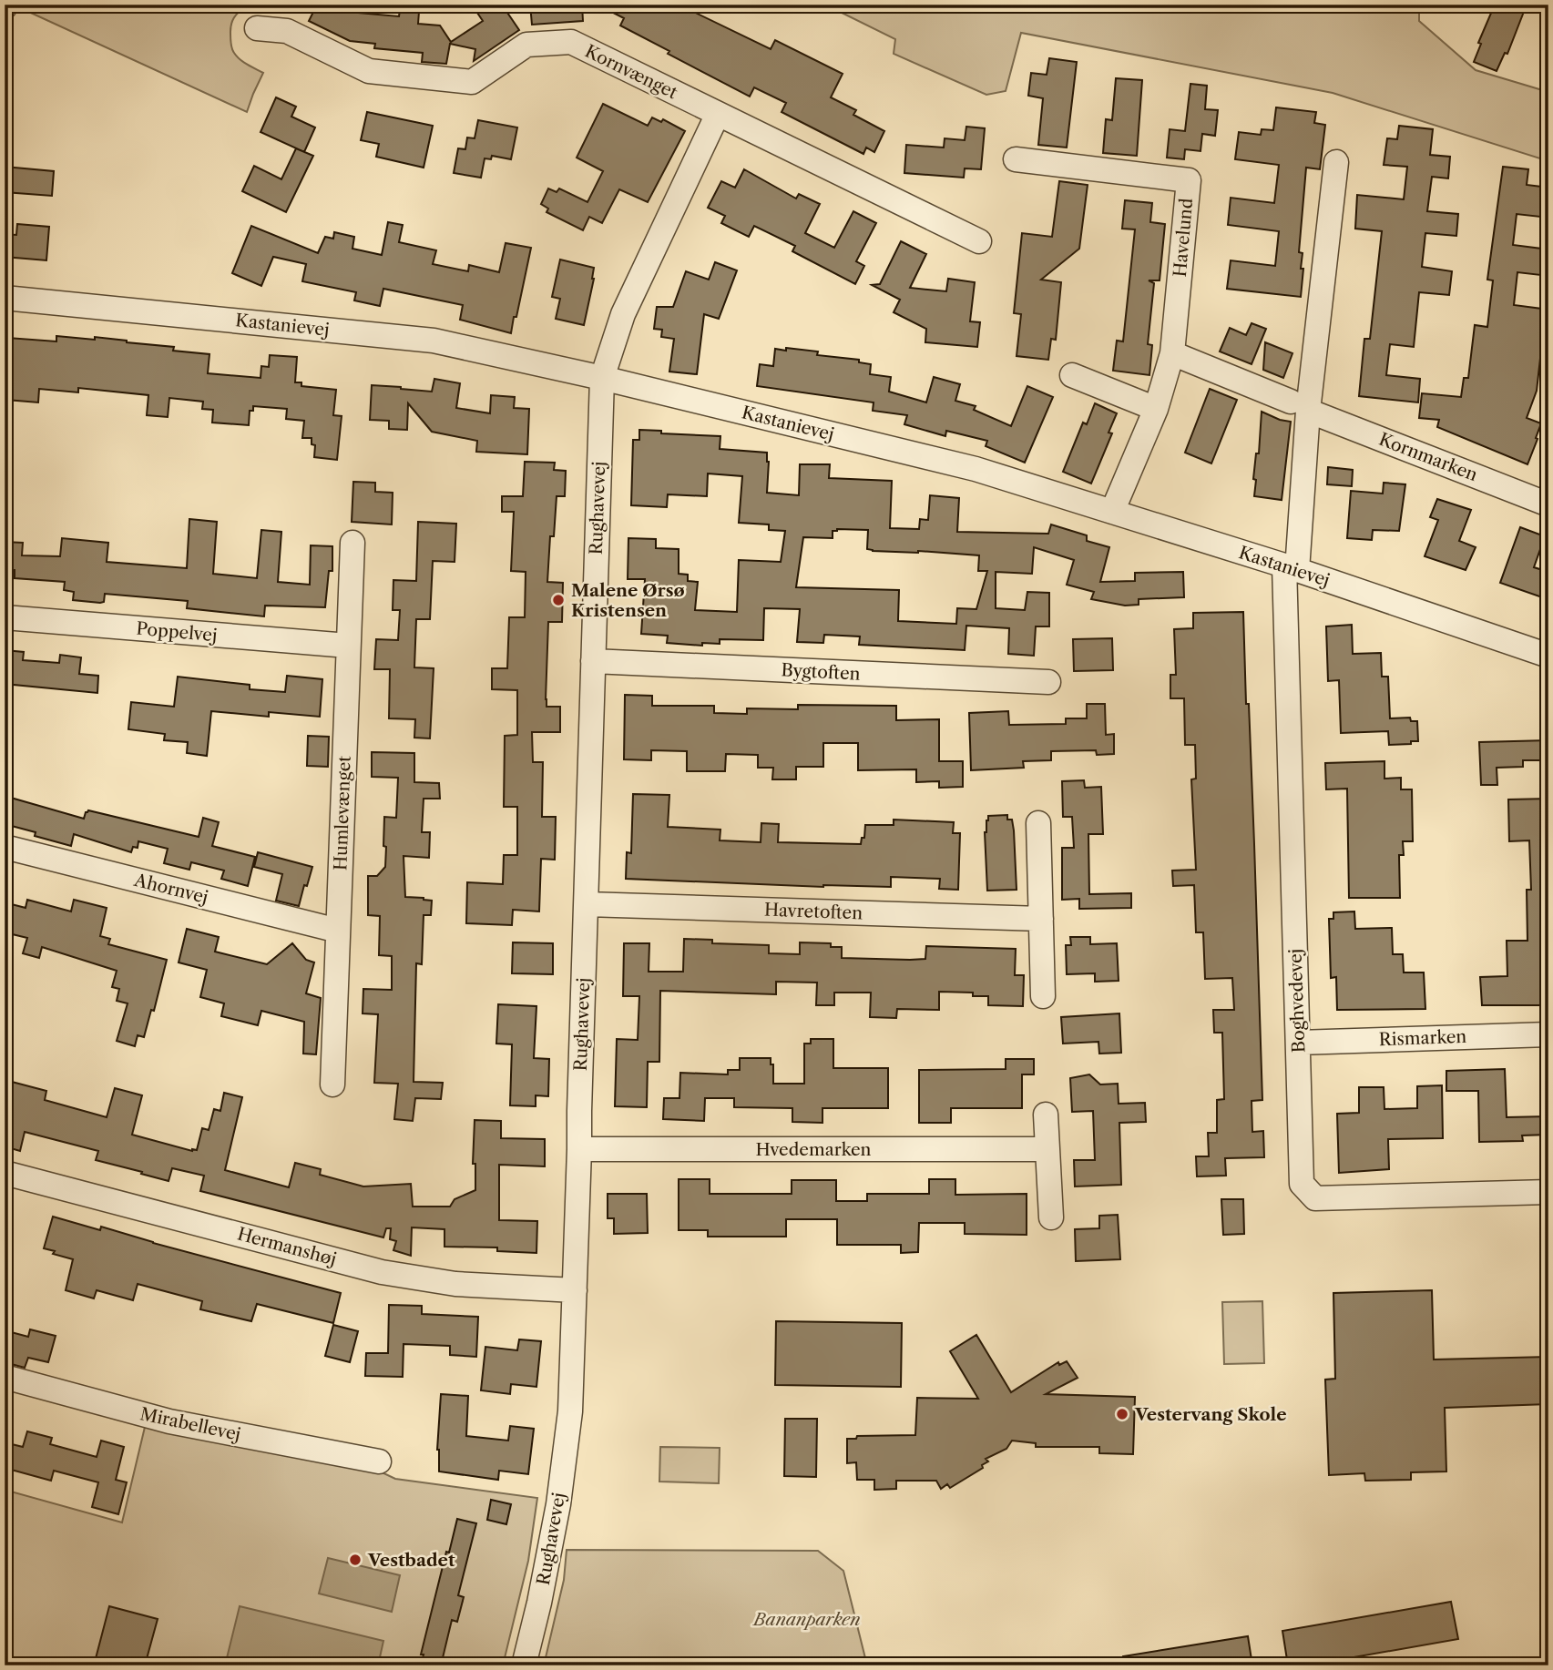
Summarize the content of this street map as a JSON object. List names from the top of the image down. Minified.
{"streets":{"street":["Kornvænget","Havelund","Kastanievej","Kornmarken","Rughavevej","Poppelvej","Bygtoften","Humlevænget","Ahornvej","Havretoften","Boghvedevej","Rismarken","Hvedemarken","Hermanshøj","Mirabellevej"]},"crossings":[["Havelund","Kastanievej"],["Kastanievej","Rughavevej"],["Kastanievej","Boghvedevej"],["Rughavevej","Bygtoften"],["Rughavevej","Havretoften"],["Rughavevej","Hvedemarken"],["Rughavevej","Hermanshøj"],["Poppelvej","Humlevænget"],["Humlevænget","Ahornvej"],["Boghvedevej","Rismarken"]],"parks":["Bananparken"],"places":["Malene Ørsø Kristensen","Vestervang Skole","Vestbadet"]}
